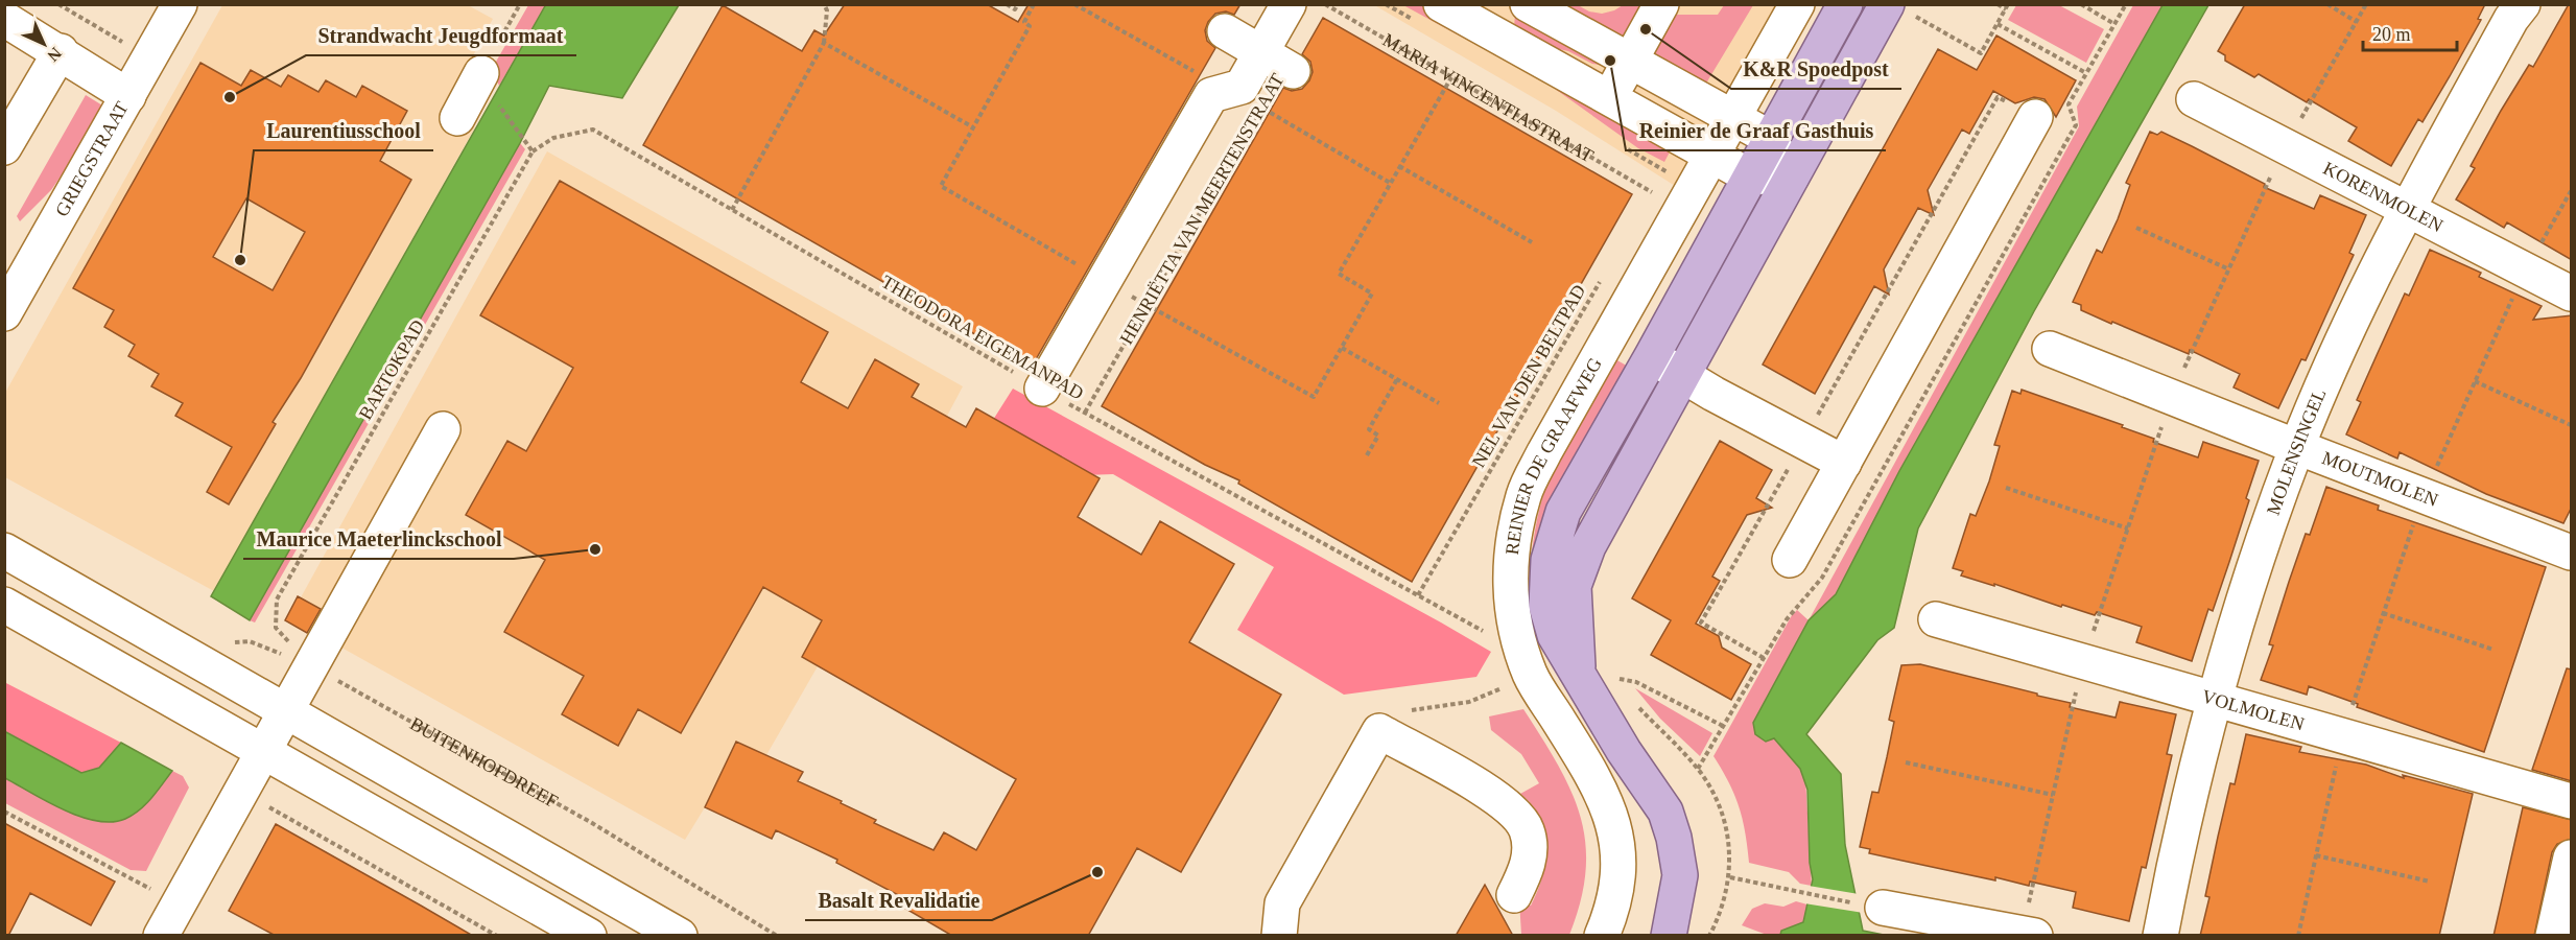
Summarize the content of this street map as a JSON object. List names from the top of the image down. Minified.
{"streets":{"main road":["REINIER DE GRAAFWEG"],"street":["GRIEGSTRAAT","KORENMOLEN","HENRIËTTA VAN MEERTENSTRAAT","MOLENSINGEL","MOUTMOLEN","VOLMOLEN"],"path":["MARIA VINCENTIASTRAAT","THEODORA EIGEMANPAD","BARTOKPAD","NEL VAN DEN BELTPAD","BUITENHOFDREEF"]},"crossings":[["KORENMOLEN","MOLENSINGEL"],["HENRIËTTA VAN MEERTENSTRAAT","THEODORA EIGEMANPAD"],["THEODORA EIGEMANPAD","BARTOKPAD"],["THEODORA EIGEMANPAD","NEL VAN DEN BELTPAD"],["BARTOKPAD","BUITENHOFDREEF"],["MOLENSINGEL","MOUTMOLEN"],["MOLENSINGEL","VOLMOLEN"]],"places":["K&R Spoedpost","Reinier de Graaf Gasthuis","Strandwacht Jeugdformaat","Laurentiusschool","Maurice Maeterlinckschool","Basalt Revalidatie"],"scale_bar":"20 m","north":"bottom right"}
